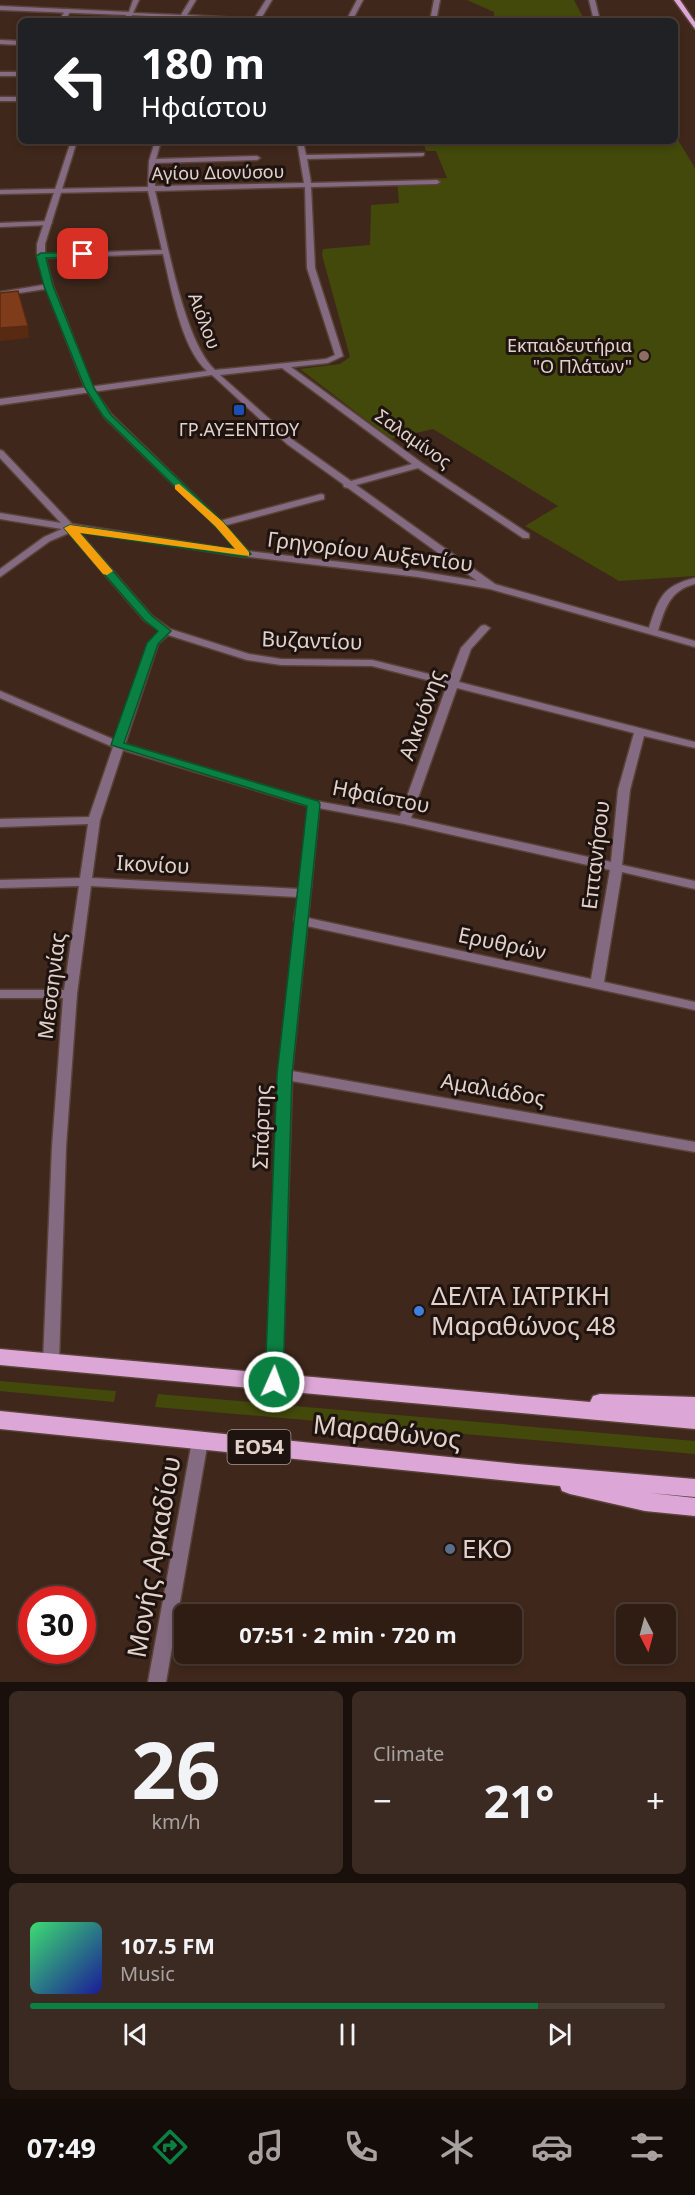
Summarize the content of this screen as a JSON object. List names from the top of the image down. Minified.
{"streets":{"main road":["Μαραθώνος","ΕΟ54"],"street":["Αγίου Διονύσου","Αιόλου","Σαλαμίνος","Γρηγορίου Αυξεντίου","Βυζαντίου","Αλκυόνης","Ηφαίστου","Επτανήσου","Ικονίου","Ερυθρών","Μεσσηνίας","Αμαλιάδος","Σπάρτης","Μονής Αρκαδίου"]},"crossings":[["Αγίου Διονύσου","Αιόλου"],["Αιόλου","Γρηγορίου Αυξεντίου"],["Γρηγορίου Αυξεντίου","Βυζαντίου"],["Βυζαντίου","Αλκυόνης"],["Βυζαντίου","Επτανήσου"],["Βυζαντίου","Μεσσηνίας"],["Αλκυόνης","Ηφαίστου"],["Ηφαίστου","Επτανήσου"],["Ηφαίστου","Μεσσηνίας"],["Ηφαίστου","Σπάρτης"],["Επτανήσου","Ερυθρών"],["Ικονίου","Μεσσηνίας"],["Ικονίου","Σπάρτης"],["Ερυθρών","Σπάρτης"],["Μεσσηνίας","Μαραθώνος"],["Αμαλιάδος","Σπάρτης"],["Σπάρτης","Μαραθώνος"],["Μαραθώνος","Μονής Αρκαδίου"]],"places":{"other":["Εκπαιδευτήρια \"Ο Πλάτων\"","ΔΕΛΤΑ ΙΑΤΡΙΚΗ Μαραθώνος 48","EKO"],"transit":["ΓΡ.ΑΥΞΕΝΤΙΟΥ"]},"north":"bottom","page":{"turn":["180 m","Ηφαίστου"],"limit":"30","trip":"07:51 · 2 min · 720 m","tile":[["26","km/h"],"Climate"],"heat":["−","21°","+"],"song":["107.5 FM","Music"],"tabs":"07:49"}}
